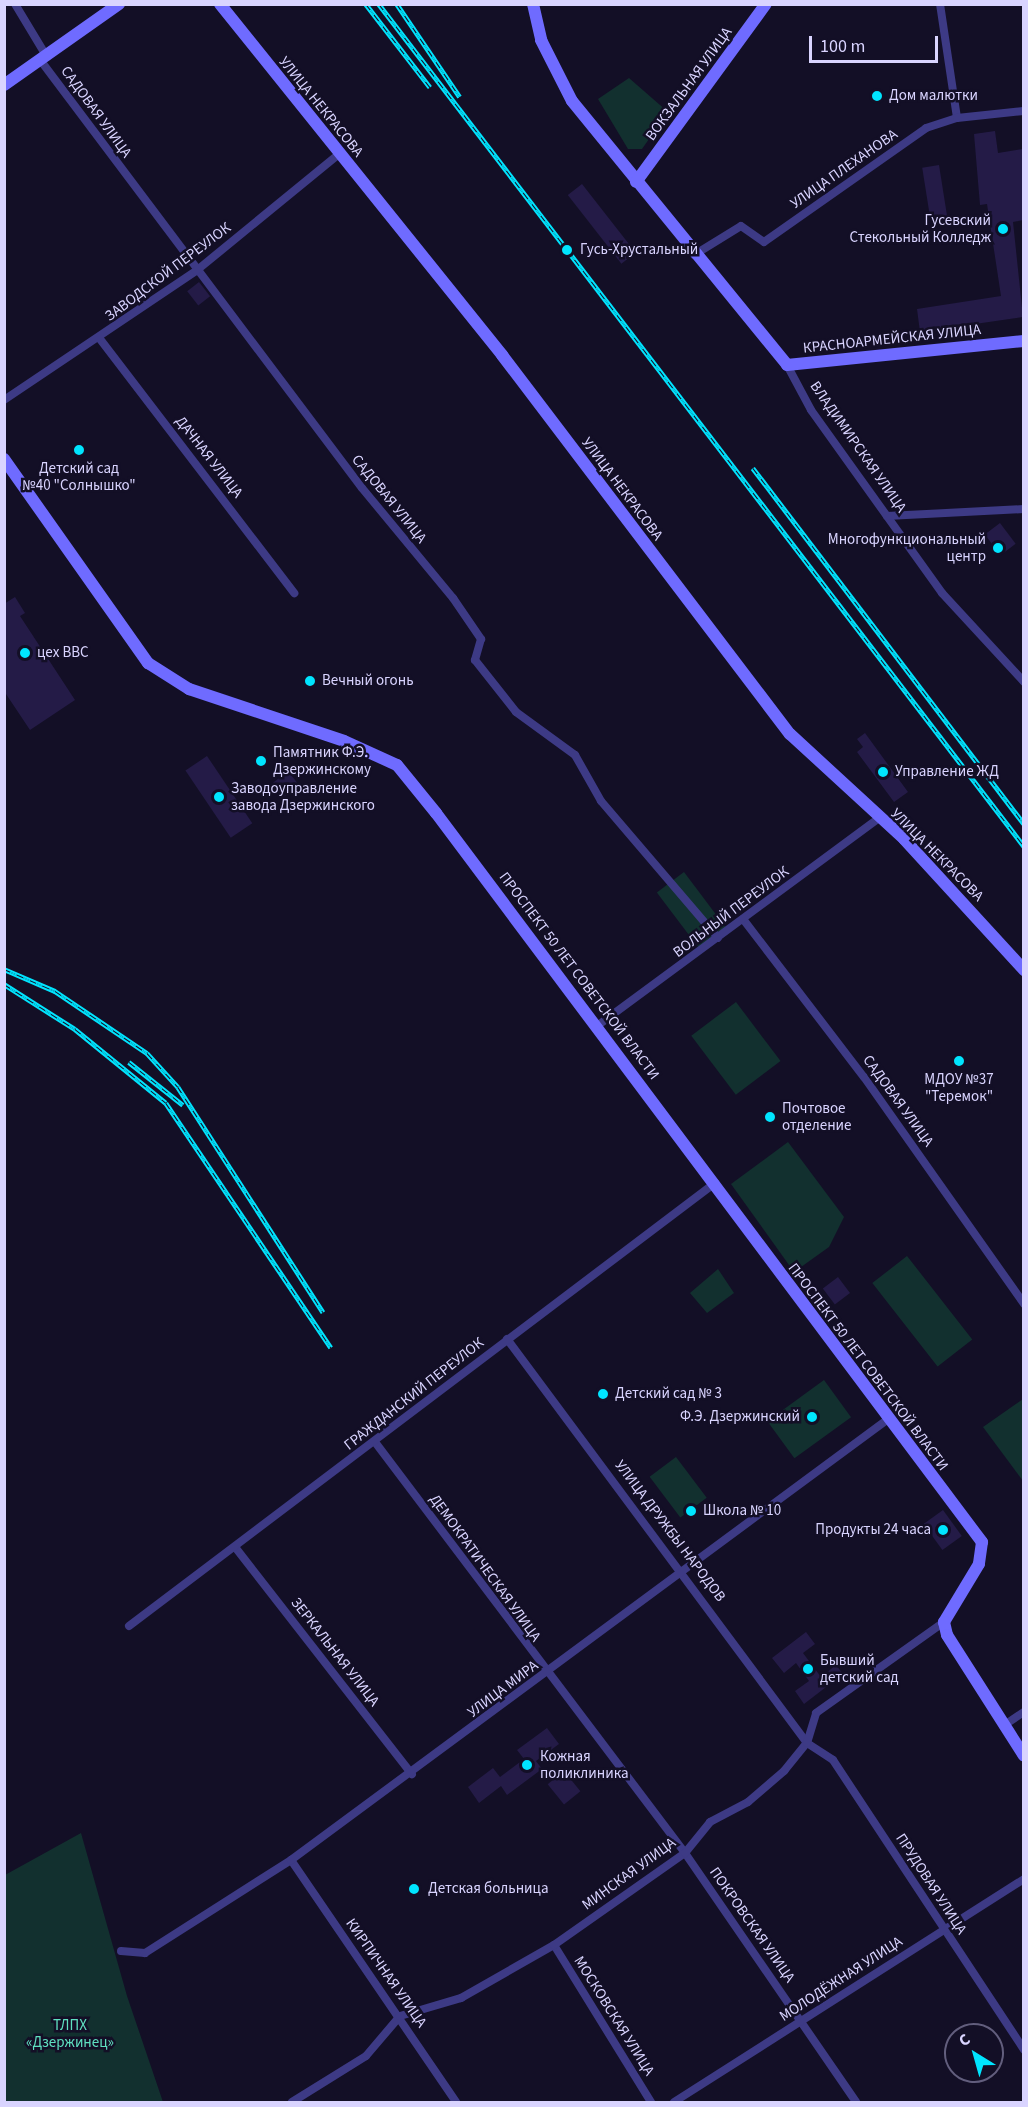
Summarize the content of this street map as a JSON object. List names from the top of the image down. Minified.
{"streets":{"main road":["ВОКЗАЛЬНАЯ УЛИЦА","УЛИЦА НЕКРАСОВА","КРАСНОАРМЕЙСКАЯ УЛИЦА","ПРОСПЕКТ 50 ЛЕТ СОВЕТСКОЙ ВЛАСТИ"],"street":["САДОВАЯ УЛИЦА","УЛИЦА ПЛЕХАНОВА","ЗАВОДСКОЙ ПЕРЕУЛОК","ВЛАДИМИРСКАЯ УЛИЦА","ДАЧНАЯ УЛИЦА","ВОЛЬНЫЙ ПЕРЕУЛОК","ГРАЖДАНСКИЙ ПЕРЕУЛОК","УЛИЦА ДРУЖБЫ НАРОДОВ","ДЕМОКРАТИЧЕСКАЯ УЛИЦА","ЗЕРКАЛЬНАЯ УЛИЦА","УЛИЦА МИРА","МИНСКАЯ УЛИЦА","ПРУДОВАЯ УЛИЦА","ПОКРОВСКАЯ УЛИЦА","КИРПИЧНАЯ УЛИЦА","МОЛОДЁЖНАЯ УЛИЦА","МОСКОВСКАЯ УЛИЦА"]},"crossings":[["УЛИЦА НЕКРАСОВА","ЗАВОДСКОЙ ПЕРЕУЛОК"],["УЛИЦА НЕКРАСОВА","ВОЛЬНЫЙ ПЕРЕУЛОК"],["САДОВАЯ УЛИЦА","ЗАВОДСКОЙ ПЕРЕУЛОК"],["САДОВАЯ УЛИЦА","ВОЛЬНЫЙ ПЕРЕУЛОК"],["УЛИЦА ПЛЕХАНОВА","КРАСНОАРМЕЙСКАЯ УЛИЦА"],["ЗАВОДСКОЙ ПЕРЕУЛОК","ДАЧНАЯ УЛИЦА"],["КРАСНОАРМЕЙСКАЯ УЛИЦА","ВЛАДИМИРСКАЯ УЛИЦА"],["ВОЛЬНЫЙ ПЕРЕУЛОК","ПРОСПЕКТ 50 ЛЕТ СОВЕТСКОЙ ВЛАСТИ"],["ПРОСПЕКТ 50 ЛЕТ СОВЕТСКОЙ ВЛАСТИ","ГРАЖДАНСКИЙ ПЕРЕУЛОК"],["ПРОСПЕКТ 50 ЛЕТ СОВЕТСКОЙ ВЛАСТИ","УЛИЦА МИРА"],["ПРОСПЕКТ 50 ЛЕТ СОВЕТСКОЙ ВЛАСТИ","МИНСКАЯ УЛИЦА"],["ГРАЖДАНСКИЙ ПЕРЕУЛОК","УЛИЦА ДРУЖБЫ НАРОДОВ"],["ГРАЖДАНСКИЙ ПЕРЕУЛОК","ДЕМОКРАТИЧЕСКАЯ УЛИЦА"],["ГРАЖДАНСКИЙ ПЕРЕУЛОК","ЗЕРКАЛЬНАЯ УЛИЦА"],["УЛИЦА ДРУЖБЫ НАРОДОВ","УЛИЦА МИРА"],["УЛИЦА ДРУЖБЫ НАРОДОВ","МИНСКАЯ УЛИЦА"],["УЛИЦА ДРУЖБЫ НАРОДОВ","ПРУДОВАЯ УЛИЦА"],["ДЕМОКРАТИЧЕСКАЯ УЛИЦА","УЛИЦА МИРА"],["ДЕМОКРАТИЧЕСКАЯ УЛИЦА","МИНСКАЯ УЛИЦА"],["ДЕМОКРАТИЧЕСКАЯ УЛИЦА","ПОКРОВСКАЯ УЛИЦА"],["ЗЕРКАЛЬНАЯ УЛИЦА","УЛИЦА МИРА"],["УЛИЦА МИРА","КИРПИЧНАЯ УЛИЦА"],["МИНСКАЯ УЛИЦА","ПРУДОВАЯ УЛИЦА"],["МИНСКАЯ УЛИЦА","ПОКРОВСКАЯ УЛИЦА"],["МИНСКАЯ УЛИЦА","КИРПИЧНАЯ УЛИЦА"],["МИНСКАЯ УЛИЦА","МОСКОВСКАЯ УЛИЦА"],["ПРУДОВАЯ УЛИЦА","МОЛОДЁЖНАЯ УЛИЦА"],["ПОКРОВСКАЯ УЛИЦА","МОЛОДЁЖНАЯ УЛИЦА"]],"parks":["ТЛПХ «Дзержинец»"],"places":["Дом малютки","Гусевский Стекольный Колледж","Гусь-Хрустальный","Детский сад №40 \"Солнышко\"","Многофункциональный центр","цех ВВС","Вечный огонь","Памятник Ф.Э. Дзержинскому","Управление ЖД","Заводоуправление завода Дзержинского","МДОУ №37 \"Теремок\"","Почтовое отделение","Детский сад № 3","Ф.Э. Дзержинский","Школа № 10","Продукты 24 часа","Бывший детский сад","Кожная поликлиника","Детская больница"],"scale_bar":"100 m","north":"top left"}
